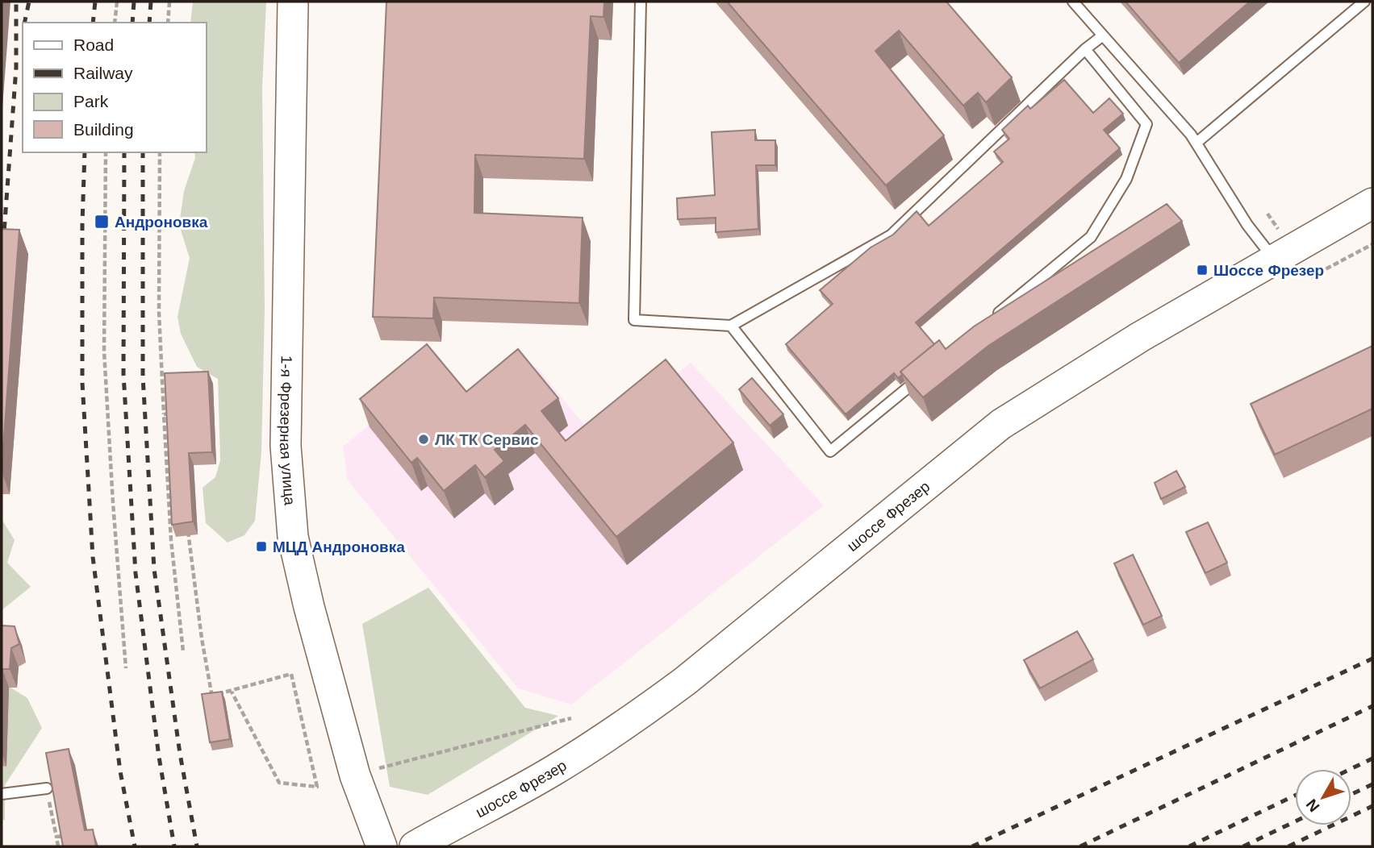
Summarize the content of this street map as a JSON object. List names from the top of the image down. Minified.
{"streets":{"street":["1-я Фрезерная улица","шоссе Фрезер"]},"places":{"transit":["Андроновка","Шоссе Фрезер","МЦД Андроновка"],"other":["ЛК ТК Сервис"]},"legend":["Road","Railway","Park","Building"],"north":"bottom left"}
